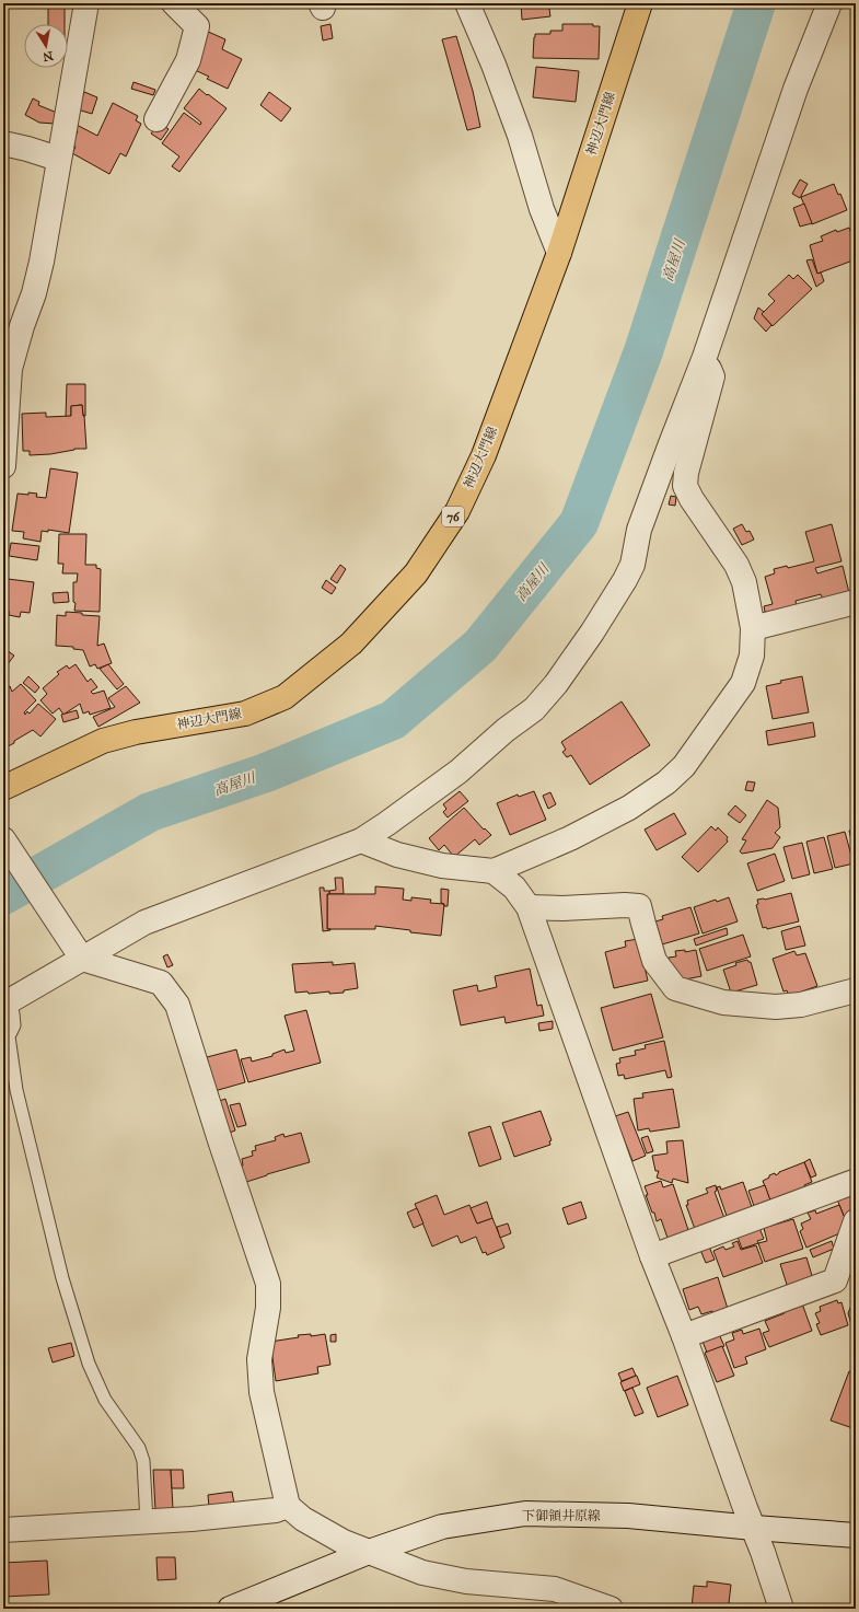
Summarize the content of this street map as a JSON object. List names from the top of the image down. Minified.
{"streets":{"main road":["神辺大門線","76"],"street":["下御領井原線"]},"water":["高屋川"],"north":"bottom"}
